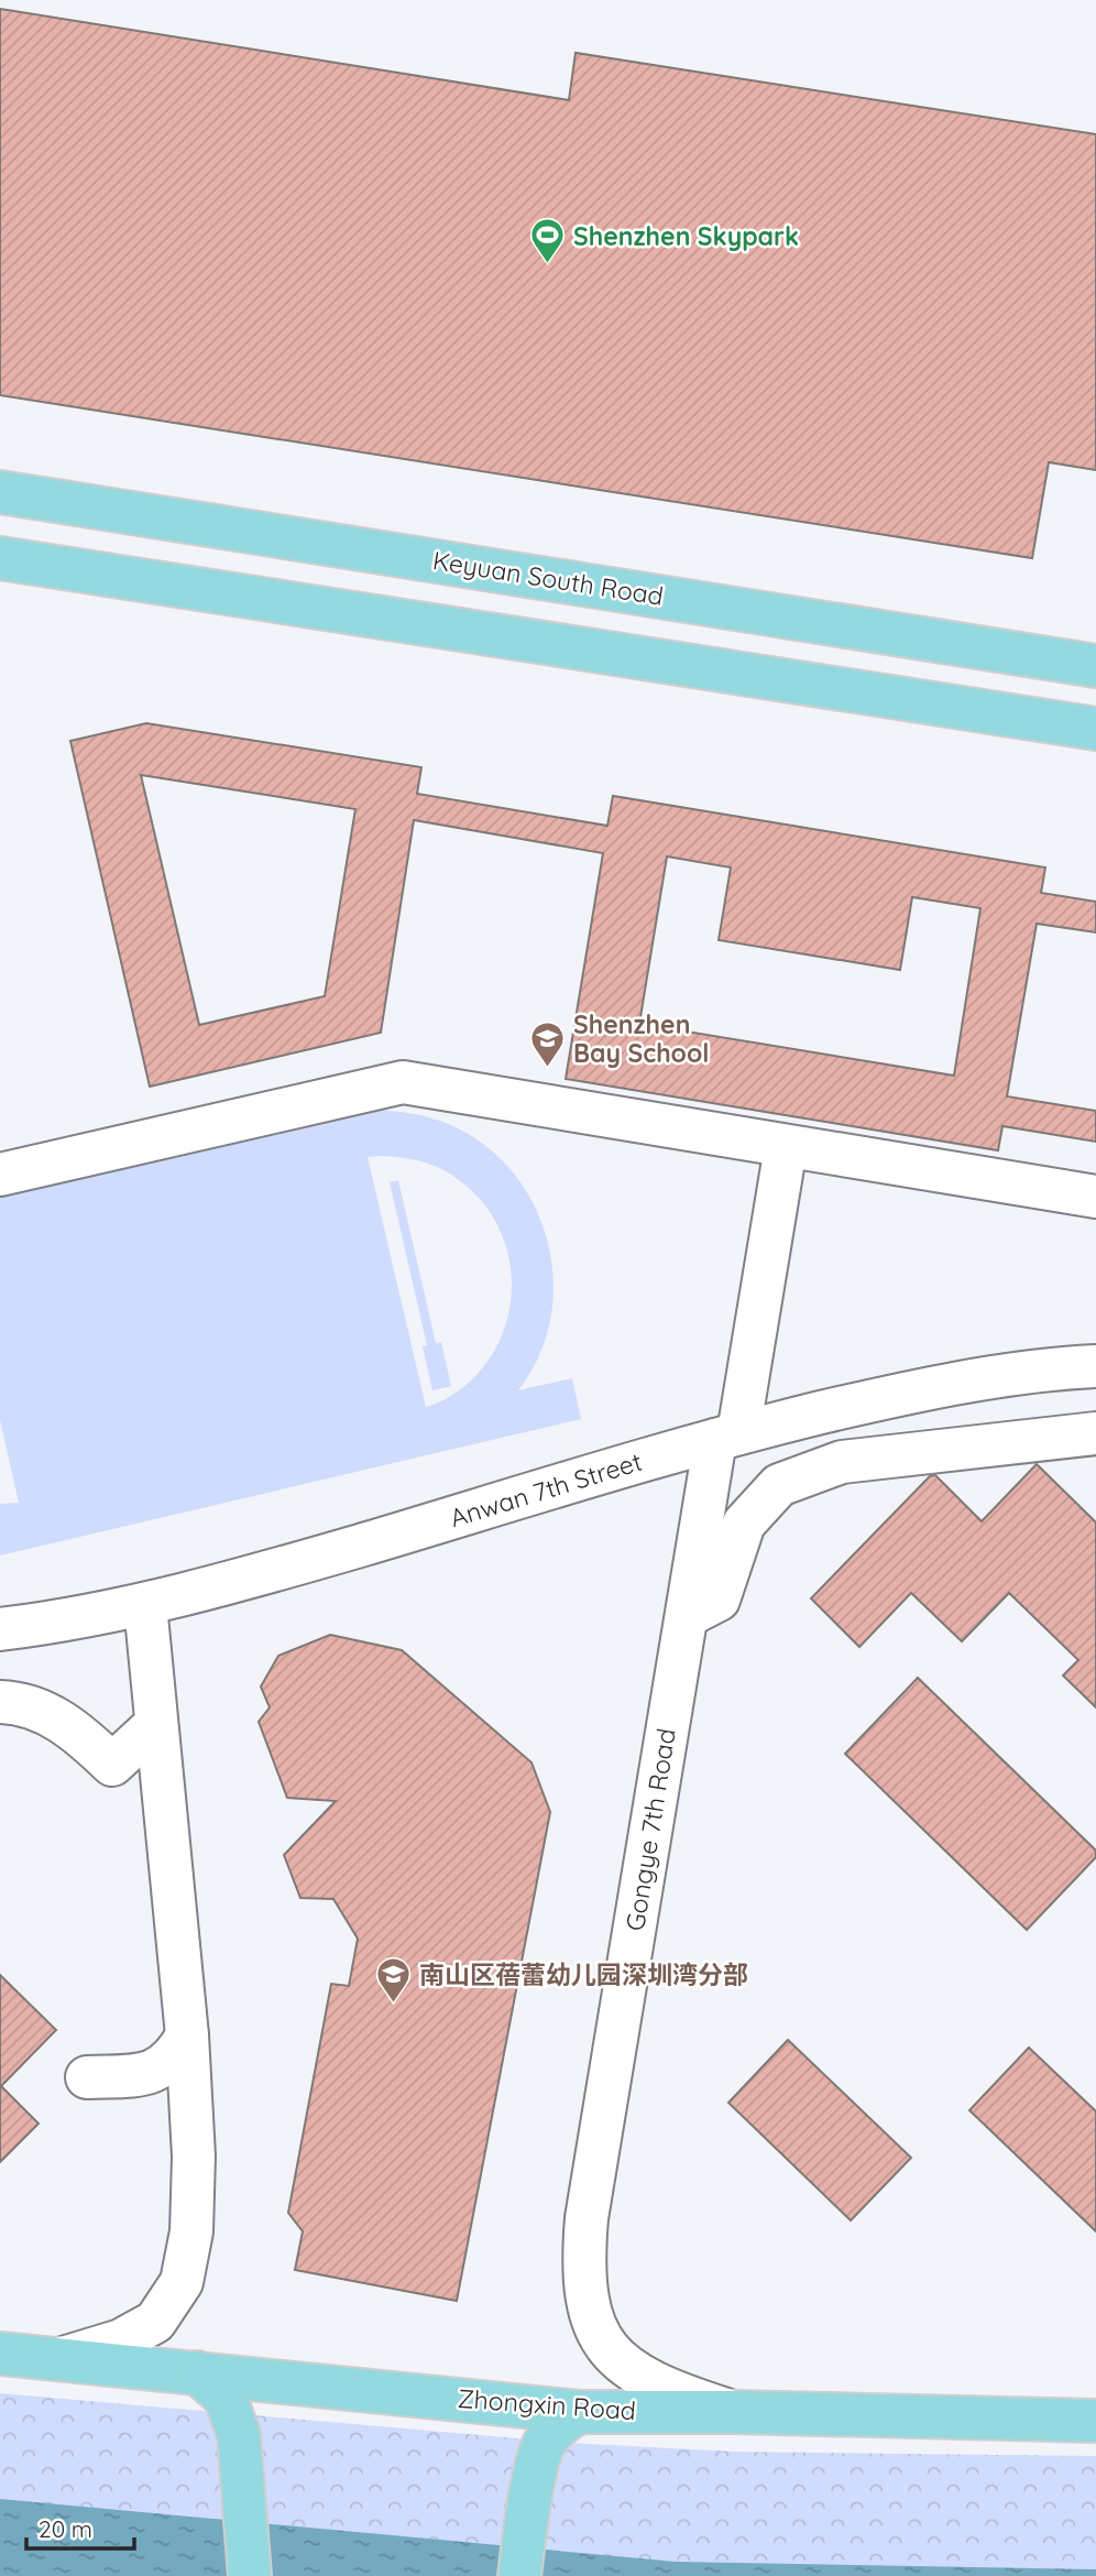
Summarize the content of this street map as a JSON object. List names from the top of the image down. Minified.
{"streets":{"main road":["Keyuan South Road","Zhongxin Road"],"street":["Anwan 7th Street","Gongye 7th Road"]},"crossings":[["Anwan 7th Street","Gongye 7th Road"],["Gongye 7th Road","Zhongxin Road"]],"places":{"sports":["Shenzhen Skypark"],"school or university":["Shenzhen Bay School","南山区蓓蕾幼儿园深圳湾分部"]},"scale_bar":"20 m"}
